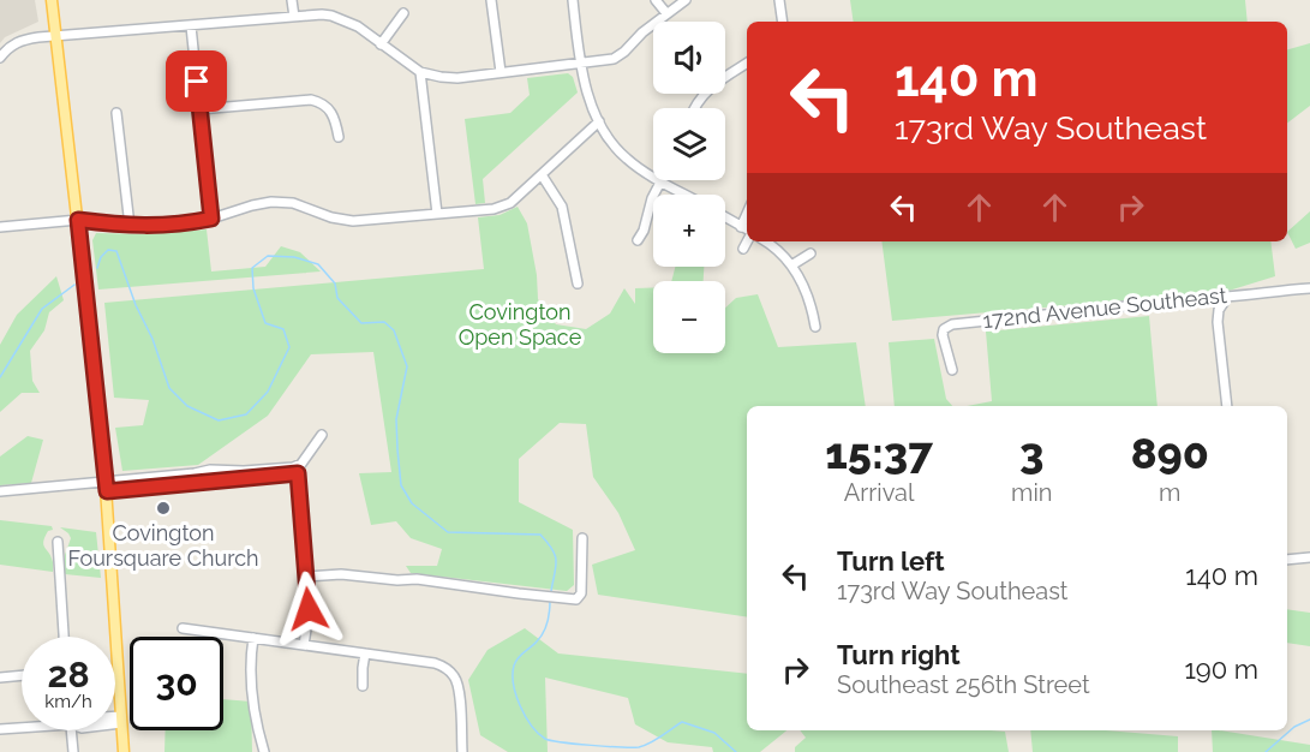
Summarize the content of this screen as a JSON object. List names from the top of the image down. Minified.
{"streets":{"street":["172nd Avenue Southeast"]},"parks":["Covington Open Space"],"places":["Covington Foursquare Church"],"page":{"map_buttons":["+","−"],"turn":["140 m","173rd Way Southeast"],"eta":["15:37","Arrival","3","min","890","m"],"list":[{"name":"Turn left","note":"173rd Way Southeast","value":"140 m"},{"name":"Turn right","note":"Southeast 256th Street","value":"190 m"}],"speed":"28 km/h","limit":"30"}}
